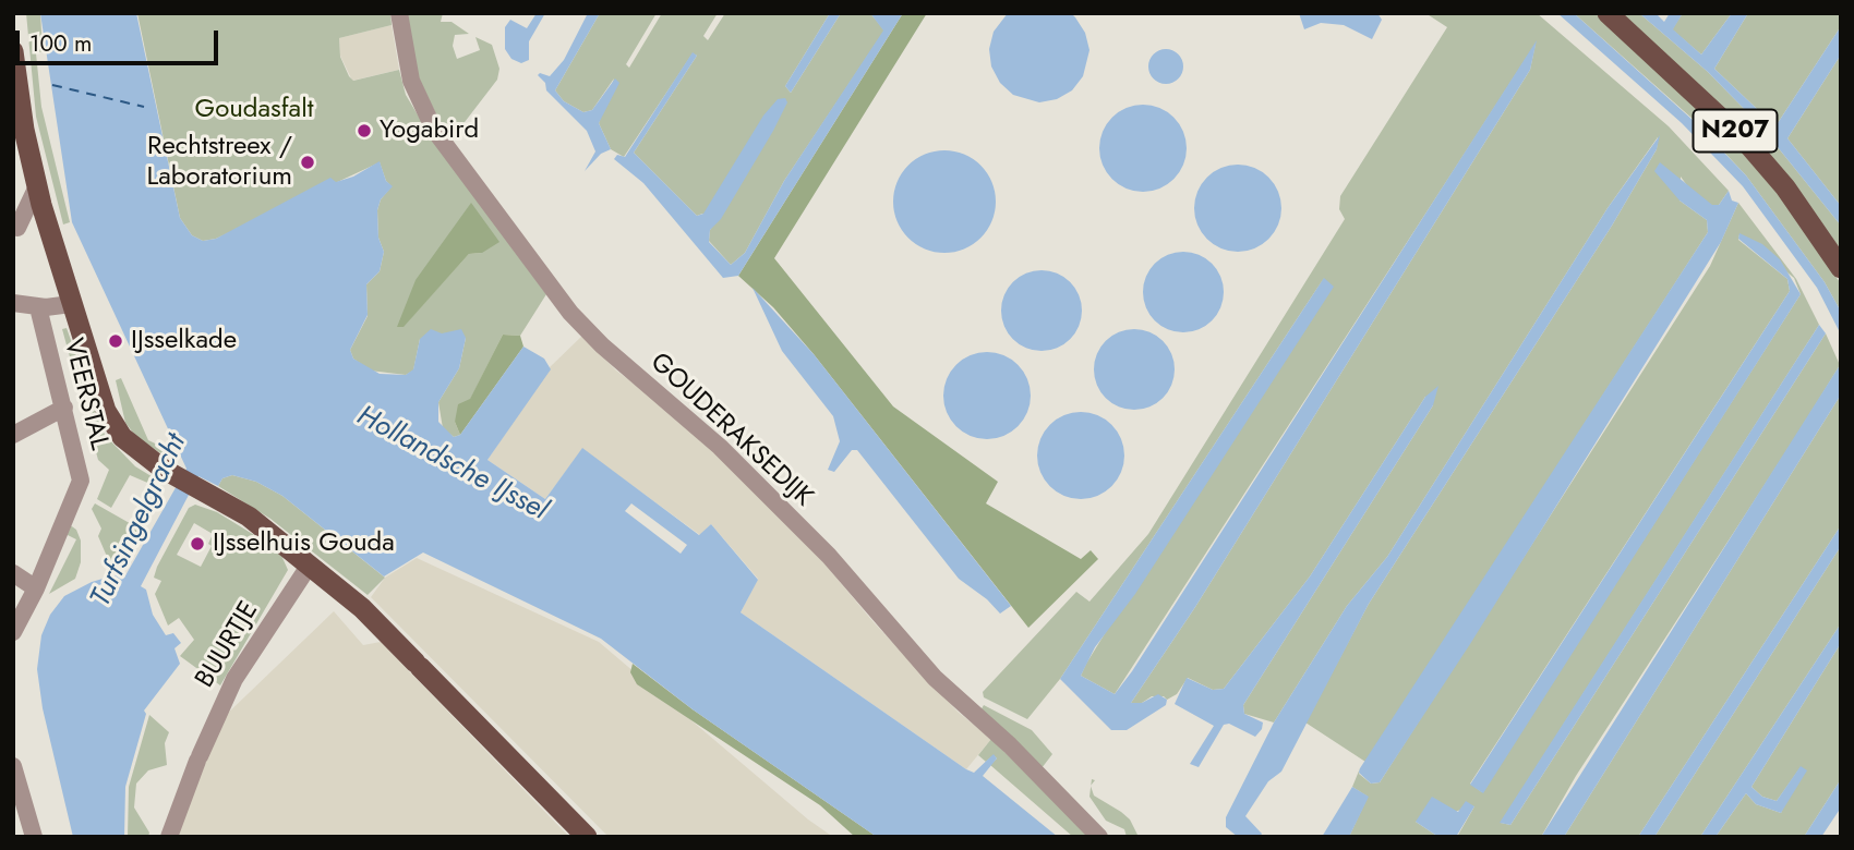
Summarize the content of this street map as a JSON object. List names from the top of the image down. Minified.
{"streets":{"main road":["N207"],"street":["VEERSTAL","GOUDERAKSEDIJK","BUURTJE"]},"water":["Hollandsche IJssel","Turfsingelgracht"],"parks":["Goudasfalt"],"places":["Yogabird","Rechtstreex / Laboratorium","IJsselkade","IJsselhuis Gouda"],"scale_bar":"100 m"}
